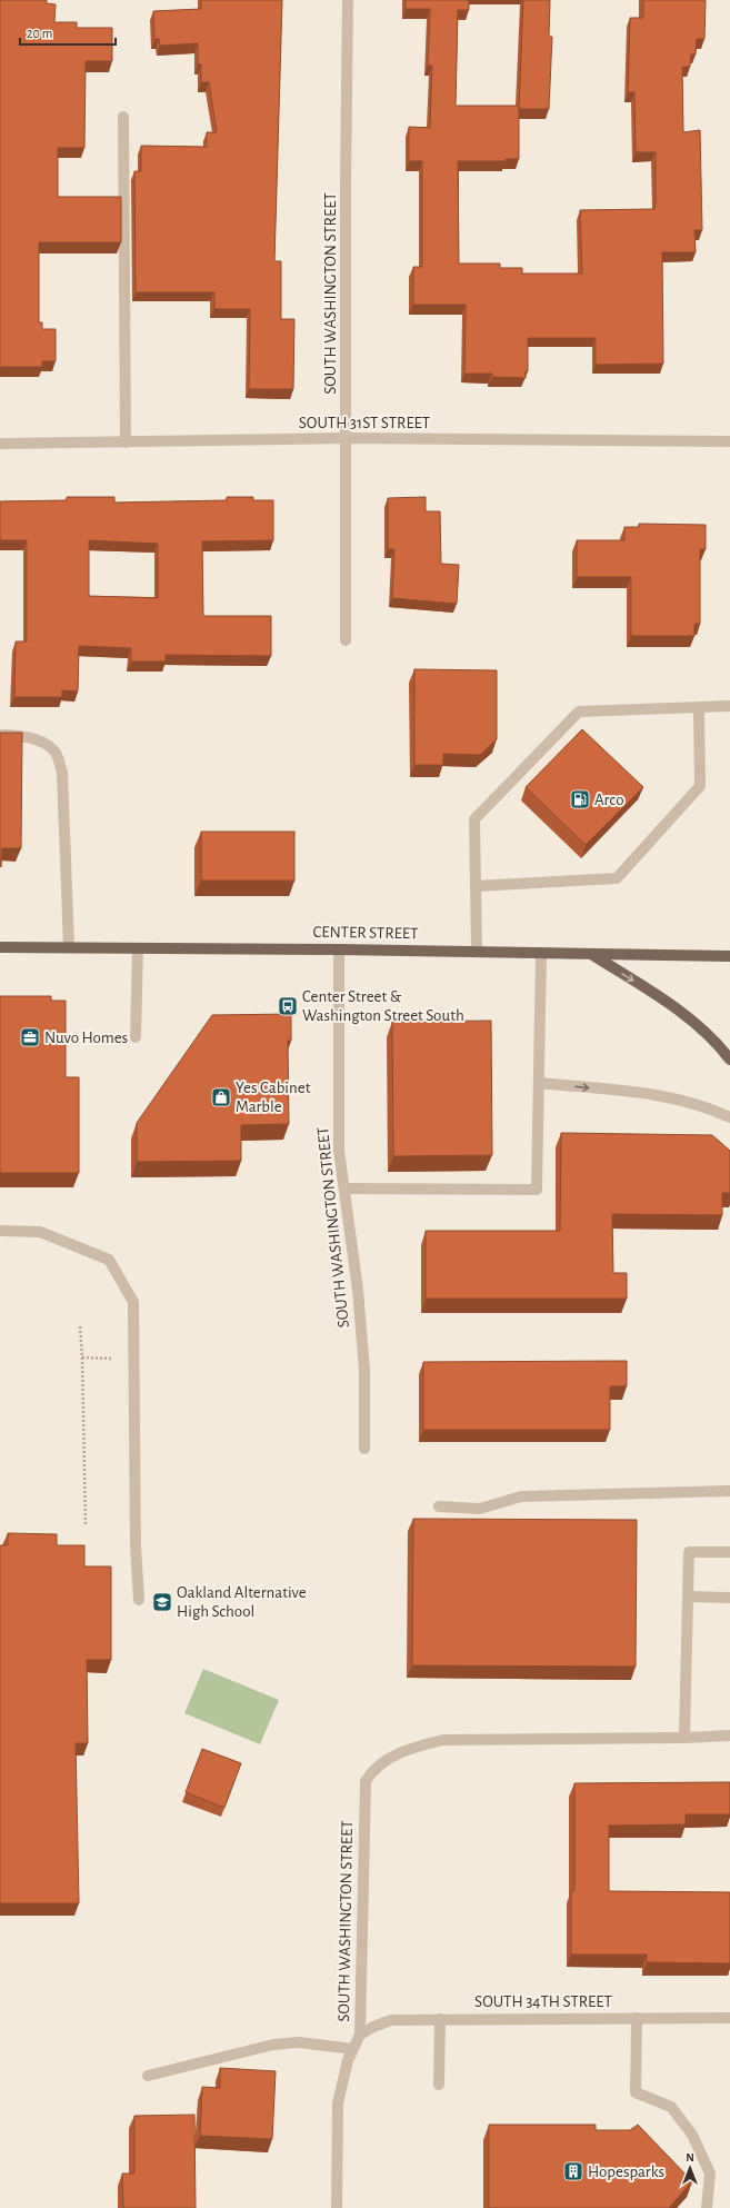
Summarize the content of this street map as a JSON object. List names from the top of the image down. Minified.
{"streets":{"main road":["CENTER STREET"],"street":["SOUTH WASHINGTON STREET","SOUTH 31ST STREET","SOUTH 34TH STREET"]},"crossings":[["SOUTH WASHINGTON STREET","SOUTH 31ST STREET"],["SOUTH WASHINGTON STREET","CENTER STREET"],["SOUTH WASHINGTON STREET","SOUTH 34TH STREET"]],"places":{"fuel station":["Arco"],"bus stop":["Center Street & Washington Street South"],"office":["Nuvo Homes"],"shop":["Yes Cabinet Marble"],"school or university":["Oakland Alternative High School"],"building":["Hopesparks"]},"scale_bar":"20 m","north":"top"}
